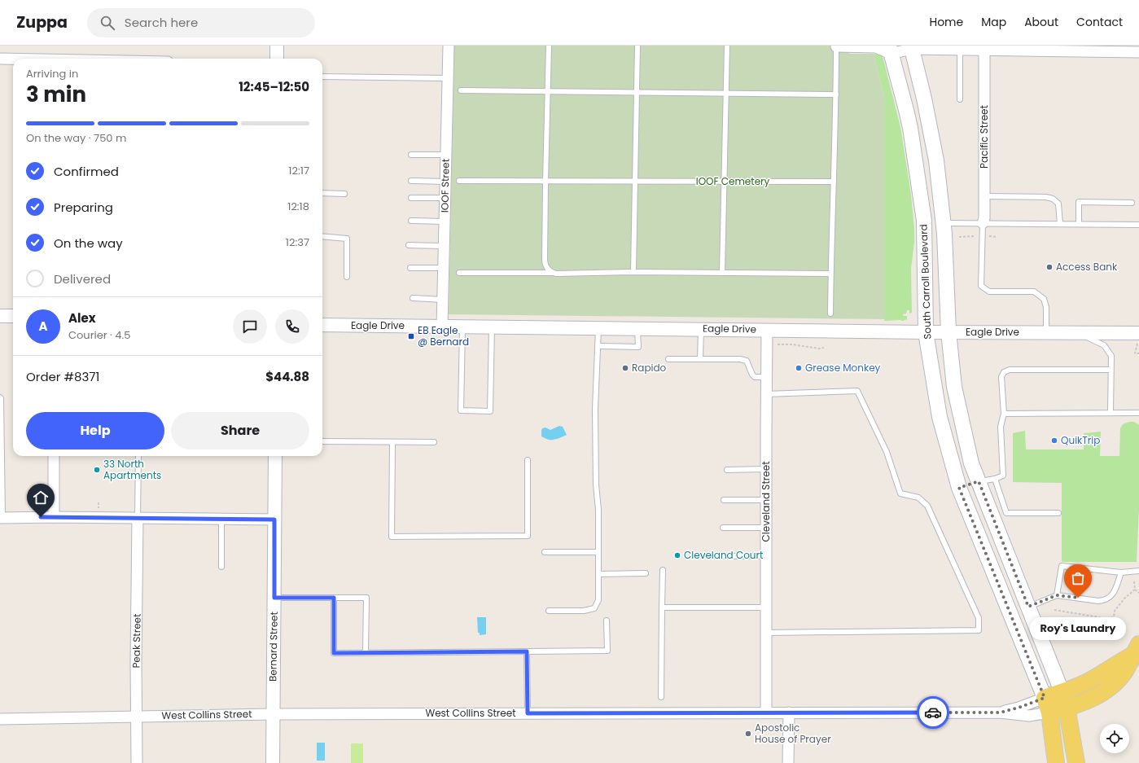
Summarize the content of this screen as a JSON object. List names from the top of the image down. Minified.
{"streets":{"main road":["South Carroll Boulevard"],"street":["Pacific Street","IOOF Street","Eagle Drive","Cleveland Street","Peak Street","Bernard Street","West Collins Street"]},"crossings":[["IOOF Street","Eagle Drive"],["South Carroll Boulevard","Eagle Drive"],["South Carroll Boulevard","West Collins Street"],["Eagle Drive","Cleveland Street"],["Cleveland Street","West Collins Street"],["Peak Street","West Collins Street"],["Bernard Street","West Collins Street"]],"parks":["IOOF Cemetery"],"places":{"other":["Access Bank","Rapido","Grease Monkey","QuikTrip","33 North Apartments","Cleveland Court","Roy's Laundry","Apostolic House of Prayer"],"transit":["EB Eagle @ Bernard"]},"page":{"header":"Zuppa","search":"Search here","nav":["Home","Map","About","Contact"],"heading":["3 min","Arriving in","12:45–12:50"],"panel":["Alex","Courier · 4.5","Order #8371","$44.88"],"bar":"On the way · 750 m","list":[["Confirmed","12:17"],["Preparing","12:18"],["On the way","12:37"],"Delivered"],"round":"A","buttons":["Help","Share"],"bubble":"Roy's Laundry"}}
